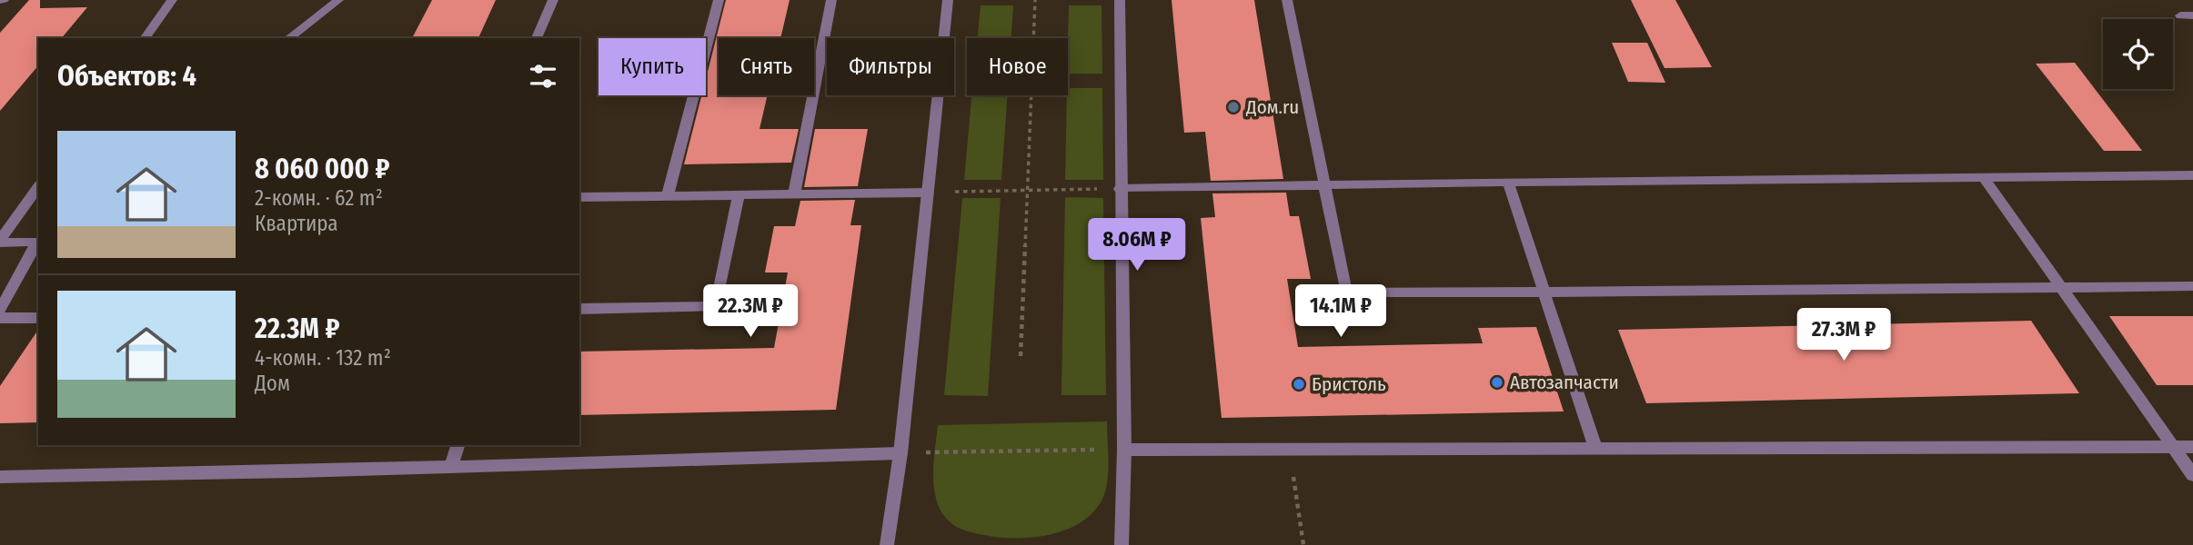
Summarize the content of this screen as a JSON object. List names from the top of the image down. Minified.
{"places":["Дом.ru","Автозапчасти","Бристоль"],"page":{"chip":["Купить","Снять","Фильтры","Новое"],"heading":"Объектов: 4","list":[{"name":"8 060 000 ₽","note":"2-комн. · 62 m² · Квартира"},{"name":"22.3M ₽","note":"4-комн. · 132 m² · Дом"}],"price":["8.06M ₽","22.3M ₽","14.1M ₽","27.3M ₽"]}}
